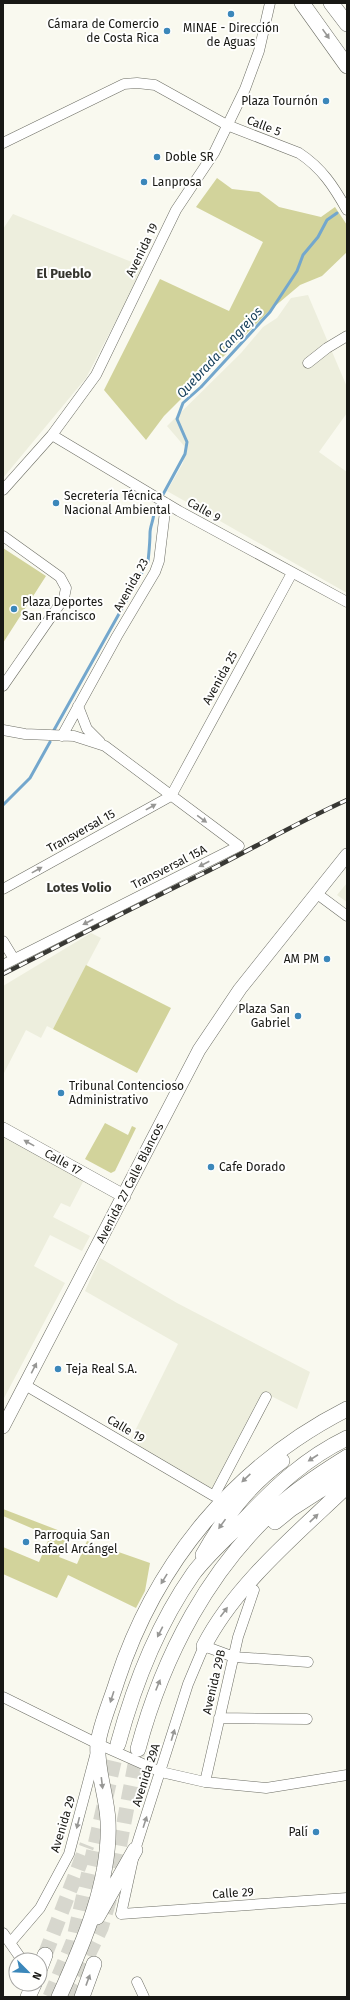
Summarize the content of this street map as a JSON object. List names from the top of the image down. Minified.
{"streets":{"main road":["Calle 17","Avenida 27 Calle Blancos"],"street":["Calle 5","Avenida 19","Calle 9","Avenida 23","Avenida 25","Transversal 15","Transversal 15A","Calle 19","Avenida 29B","Avenida 29A","Avenida 29","Calle 29"]},"crossings":[["Calle 5","Avenida 19"],["Avenida 19","Calle 9"],["Calle 9","Avenida 23"],["Calle 9","Avenida 25"],["Avenida 25","Transversal 15"],["Avenida 25","Transversal 15A"],["Transversal 15","Transversal 15A"],["Calle 17","Avenida 27 Calle Blancos"],["Avenida 27 Calle Blancos","Calle 19"],["Avenida 29A","Calle 29"]],"one_way":["Transversal 15","Calle 17","Avenida 29A","Avenida 29"],"districts":["El Pueblo","Lotes Volio"],"water":["Quebrada Cangrejos"],"places":["MINAE - Dirección de Aguas","Cámara de Comercio de Costa Rica","Plaza Tournón","Doble SR","Lanprosa","Secretería Técnica Nacional Ambiental","Plaza Deportes San Francisco","AM PM","Plaza San Gabriel","Tribunal Contencioso Administrativo","Cafe Dorado","Teja Real S.A.","Parroquia San Rafael Arcángel","Palí"],"north":"bottom right"}
